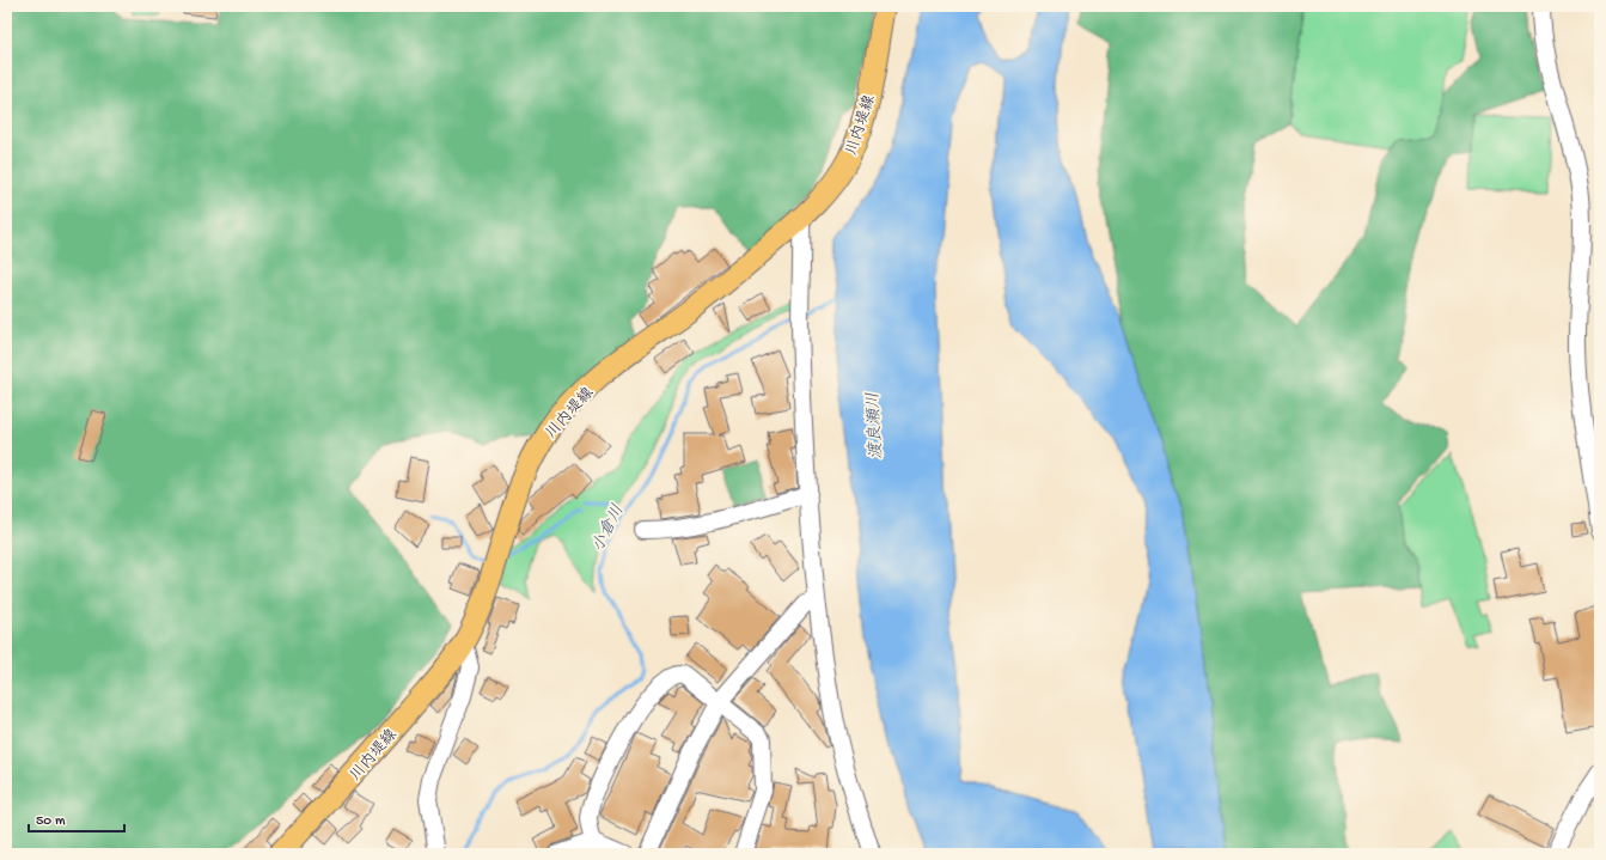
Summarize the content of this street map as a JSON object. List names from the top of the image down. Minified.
{"streets":{"main road":["川内堤線"]},"water":["渡良瀬川","小倉川"],"scale_bar":"50 m"}
